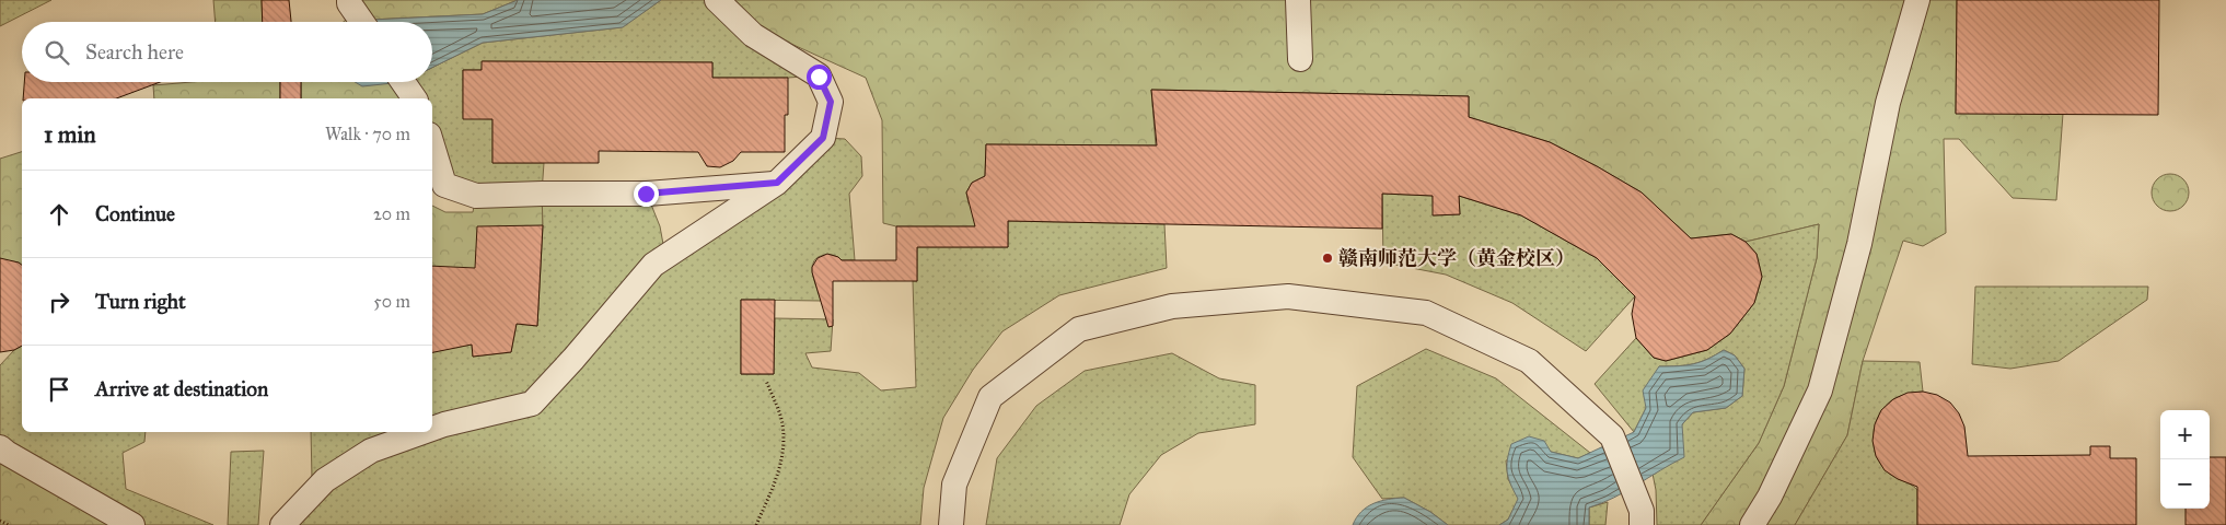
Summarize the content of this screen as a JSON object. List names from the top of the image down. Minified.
{"places":["赣南师范大学（黄金校区）"],"page":{"search":"Search here","heading":["1 min","Walk · 70 m"],"list":[["Continue","20 m"],["Turn right","50 m"],"Arrive at destination"],"map_buttons":["+","−"]}}
